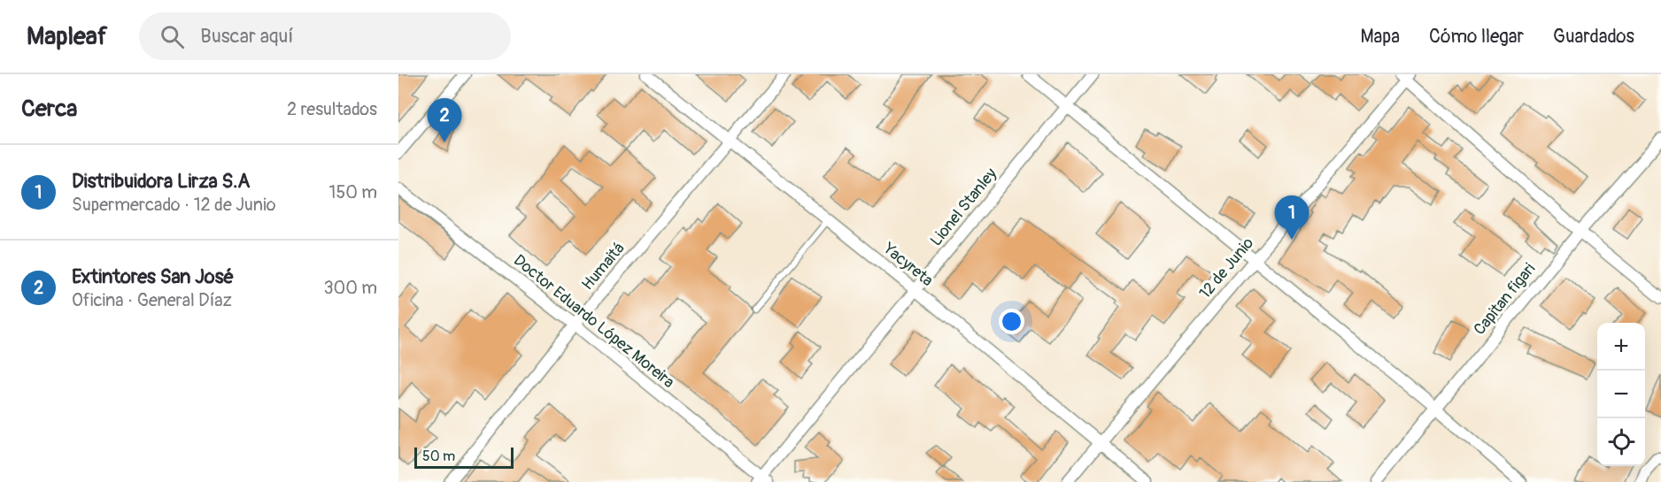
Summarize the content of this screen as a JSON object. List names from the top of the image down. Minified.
{"streets":{"street":["Lionel Stanley","Yacyreta","Humaitá","12 de Junio","Capitan figari","Doctor Eduardo López Moreira"]},"crossings":[["Lionel Stanley","Yacyreta"],["Lionel Stanley","Doctor Eduardo López Moreira"],["Yacyreta","Humaitá"],["Yacyreta","12 de Junio"],["Humaitá","Doctor Eduardo López Moreira"]],"scale_bar":"50 m","page":{"header":"Mapleaf","search":"Buscar aquí","nav":["Mapa","Cómo llegar","Guardados"],"heading":["Cerca","2 resultados"],"pins":["2","1"],"list":[{"mark":"1","name":"Distribuidora Lirza S.A","note":"Supermercado · 12 de Junio","value":"150 m"},{"mark":"2","name":"Extintores San José","note":"Oficina · General Díaz","value":"300 m"}],"map_buttons":["+","−"],"scale":"50 m"}}
